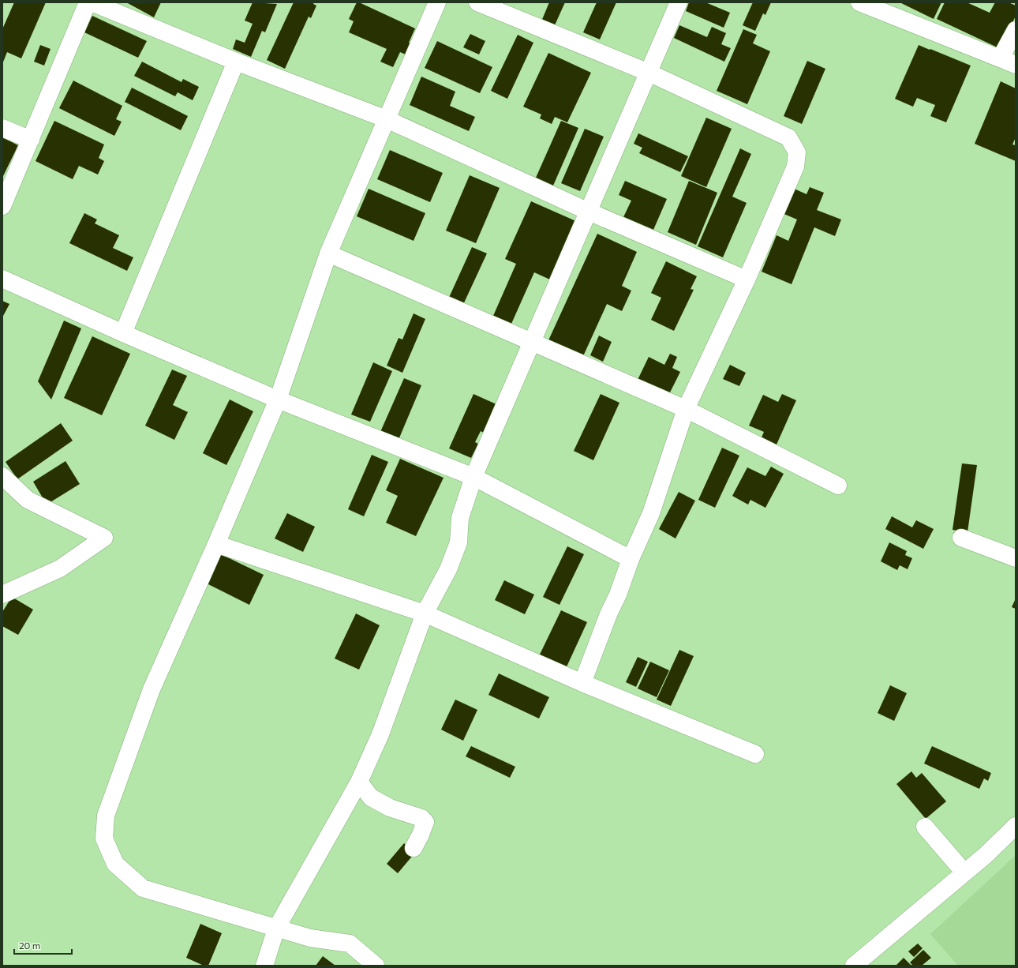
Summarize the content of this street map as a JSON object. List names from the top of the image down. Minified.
{"scale_bar":"20 m"}
